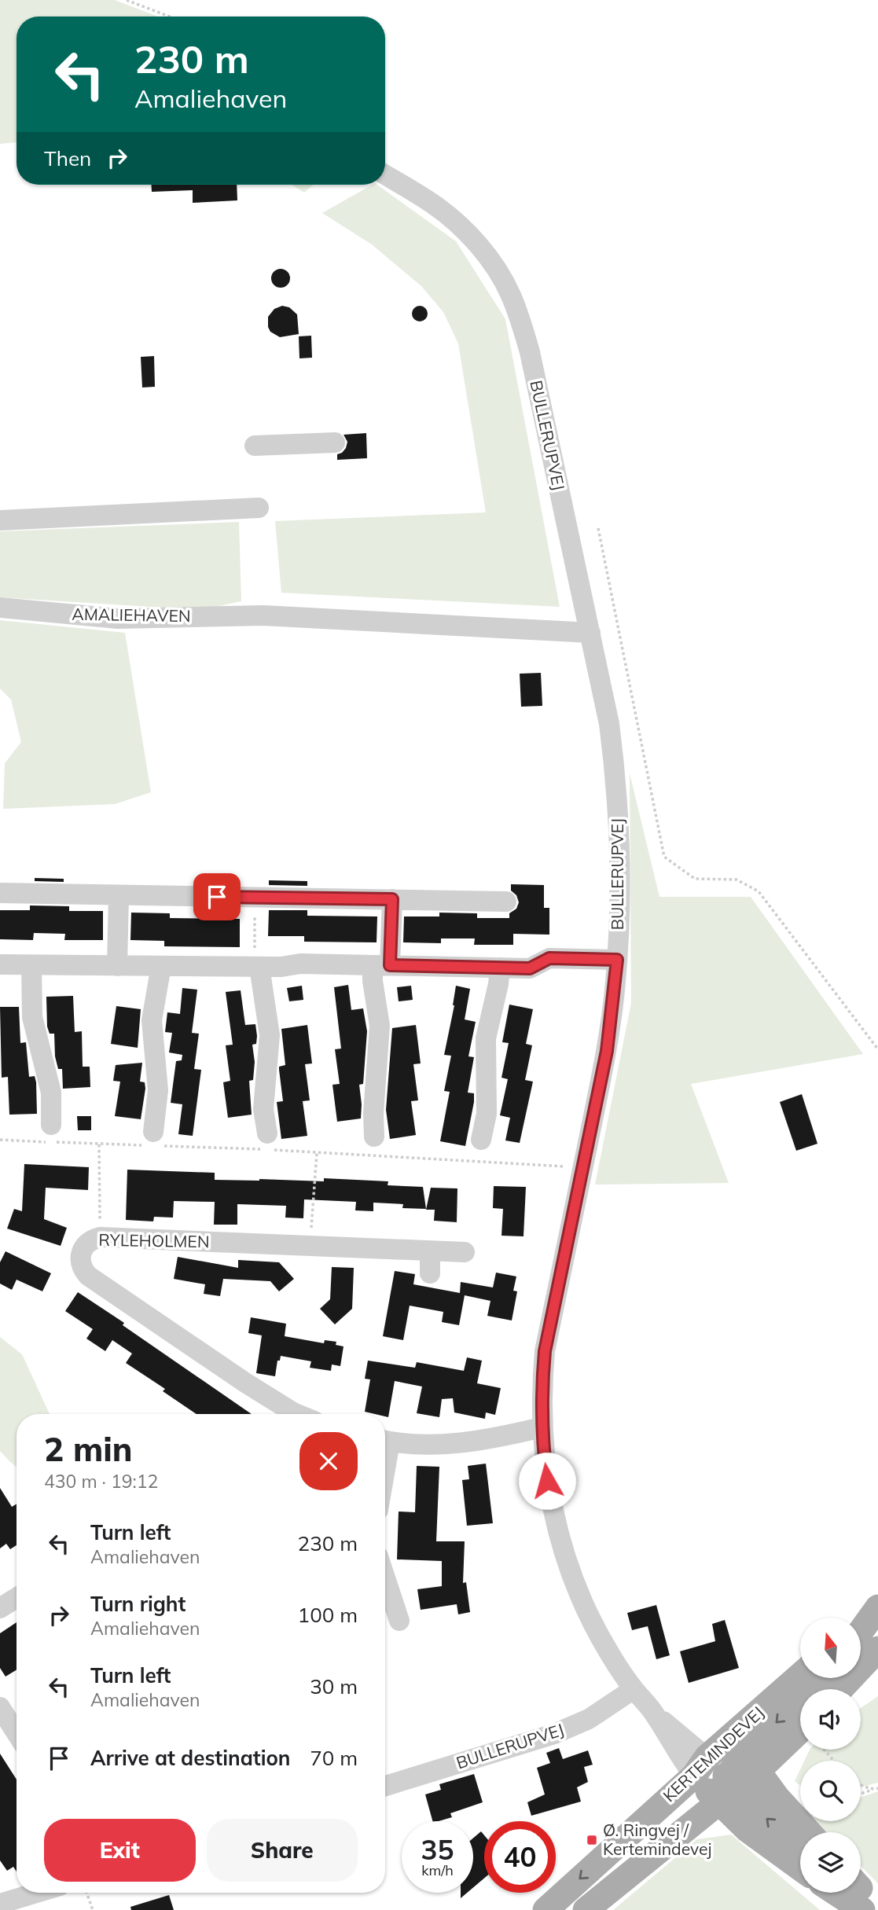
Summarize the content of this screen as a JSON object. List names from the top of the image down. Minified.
{"streets":{"main road":["KERTEMINDEVEJ"],"street":["BULLERUPVEJ","AMALIEHAVEN","RYLEHOLMEN"]},"crossings":[["BULLERUPVEJ","AMALIEHAVEN"],["BULLERUPVEJ","KERTEMINDEVEJ"]],"places":{"transit":["Ø. Ringvej / Kertemindevej"]},"north":"top","page":{"turn":["230 m","Amaliehaven"],"then":"Then","heading":["2 min","430 m · 19:12"],"list":[{"name":"Turn left","note":"Amaliehaven","value":"230 m"},{"name":"Turn right","note":"Amaliehaven","value":"100 m"},{"name":"Turn left","note":"Amaliehaven","value":"30 m"},{"name":"Arrive at destination","value":"70 m"}],"buttons":["Exit","Share"],"speed":"35 km/h","limit":"40"}}
